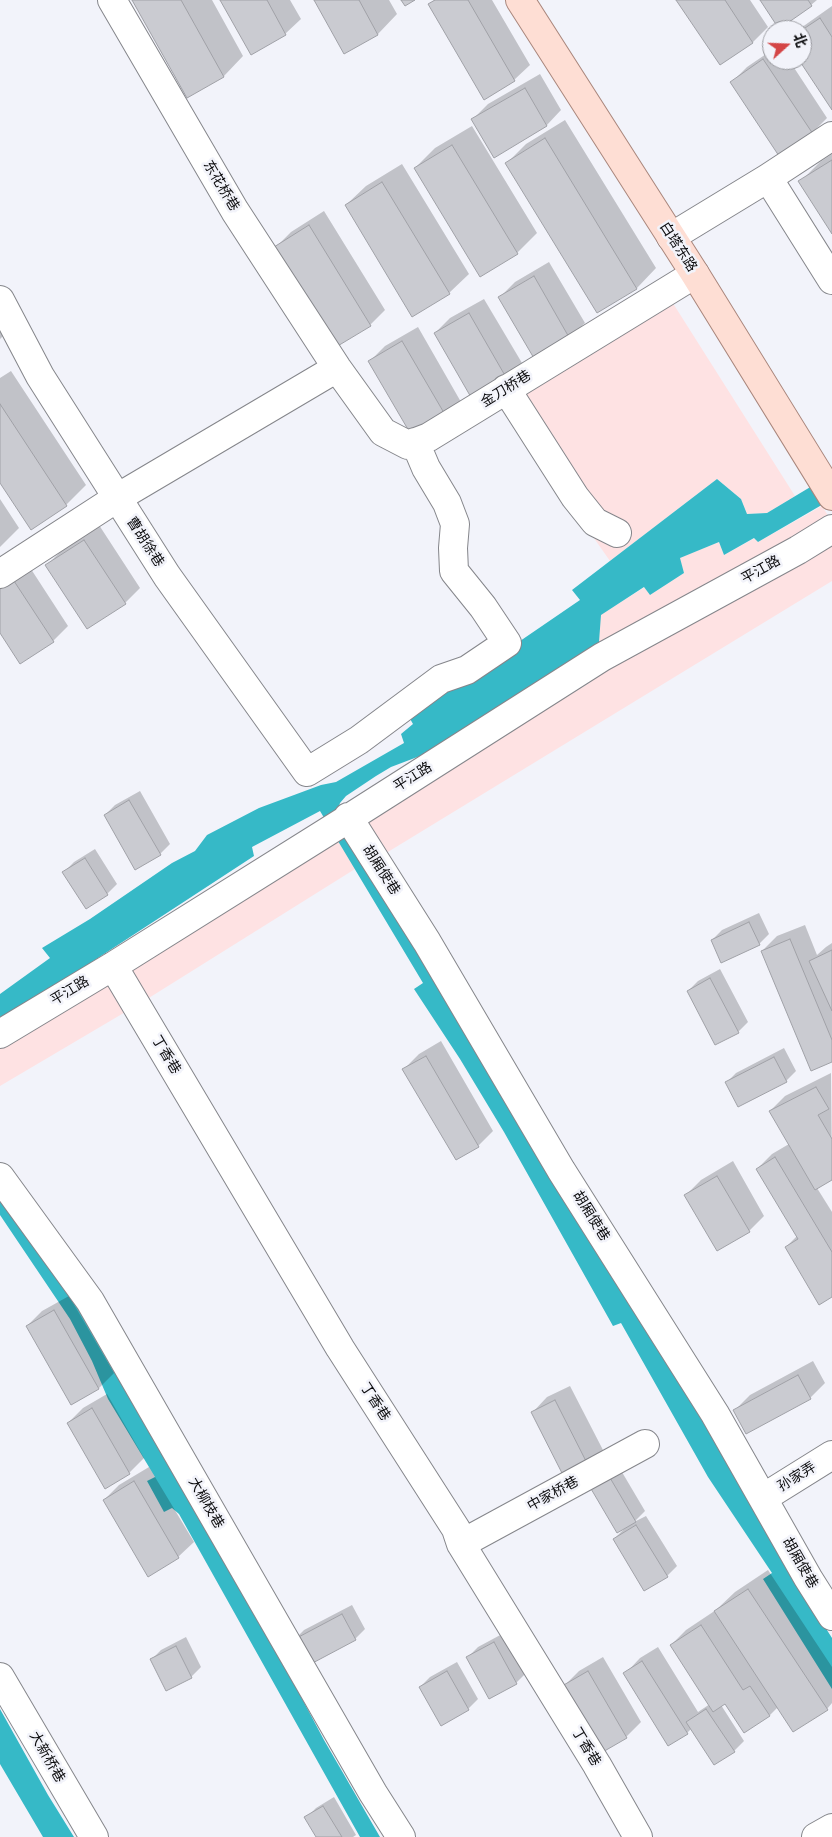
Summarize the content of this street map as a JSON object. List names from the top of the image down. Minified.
{"streets":{"main road":["白塔东路"],"street":["东花桥巷","金刀桥巷","曹胡徐巷","平江路","胡厢使巷","丁香巷","孙家弄","中家桥巷","大柳枝巷","大新桥巷"]},"crossings":[["白塔东路","金刀桥巷"],["金刀桥巷","曹胡徐巷"],["平江路","胡厢使巷"],["平江路","丁香巷"],["胡厢使巷","孙家弄"],["丁香巷","中家桥巷"]],"north":"right"}
